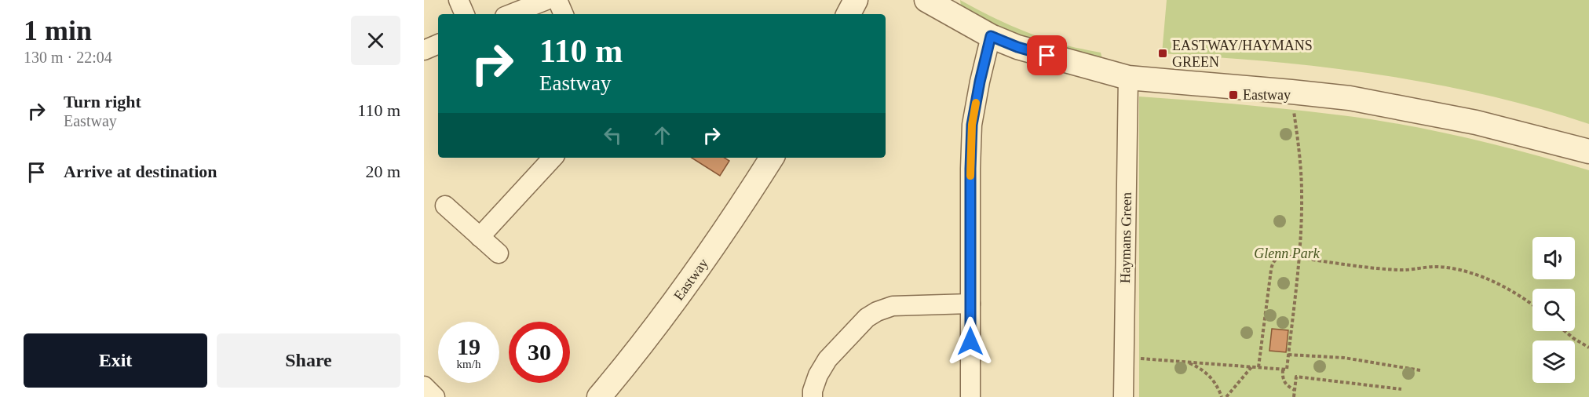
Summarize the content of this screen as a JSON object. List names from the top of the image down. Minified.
{"streets":{"street":["Haymans Green","Eastway"]},"parks":["Glenn Park"],"places":{"transit":["EASTWAY/HAYMANS GREEN","Eastway"]},"page":{"heading":["1 min","130 m · 22:04"],"turn":["110 m","Eastway"],"list":[{"name":"Turn right","note":"Eastway","value":"110 m"},{"name":"Arrive at destination","value":"20 m"}],"speed":"19 km/h","limit":"30","buttons":["Exit","Share"]}}
